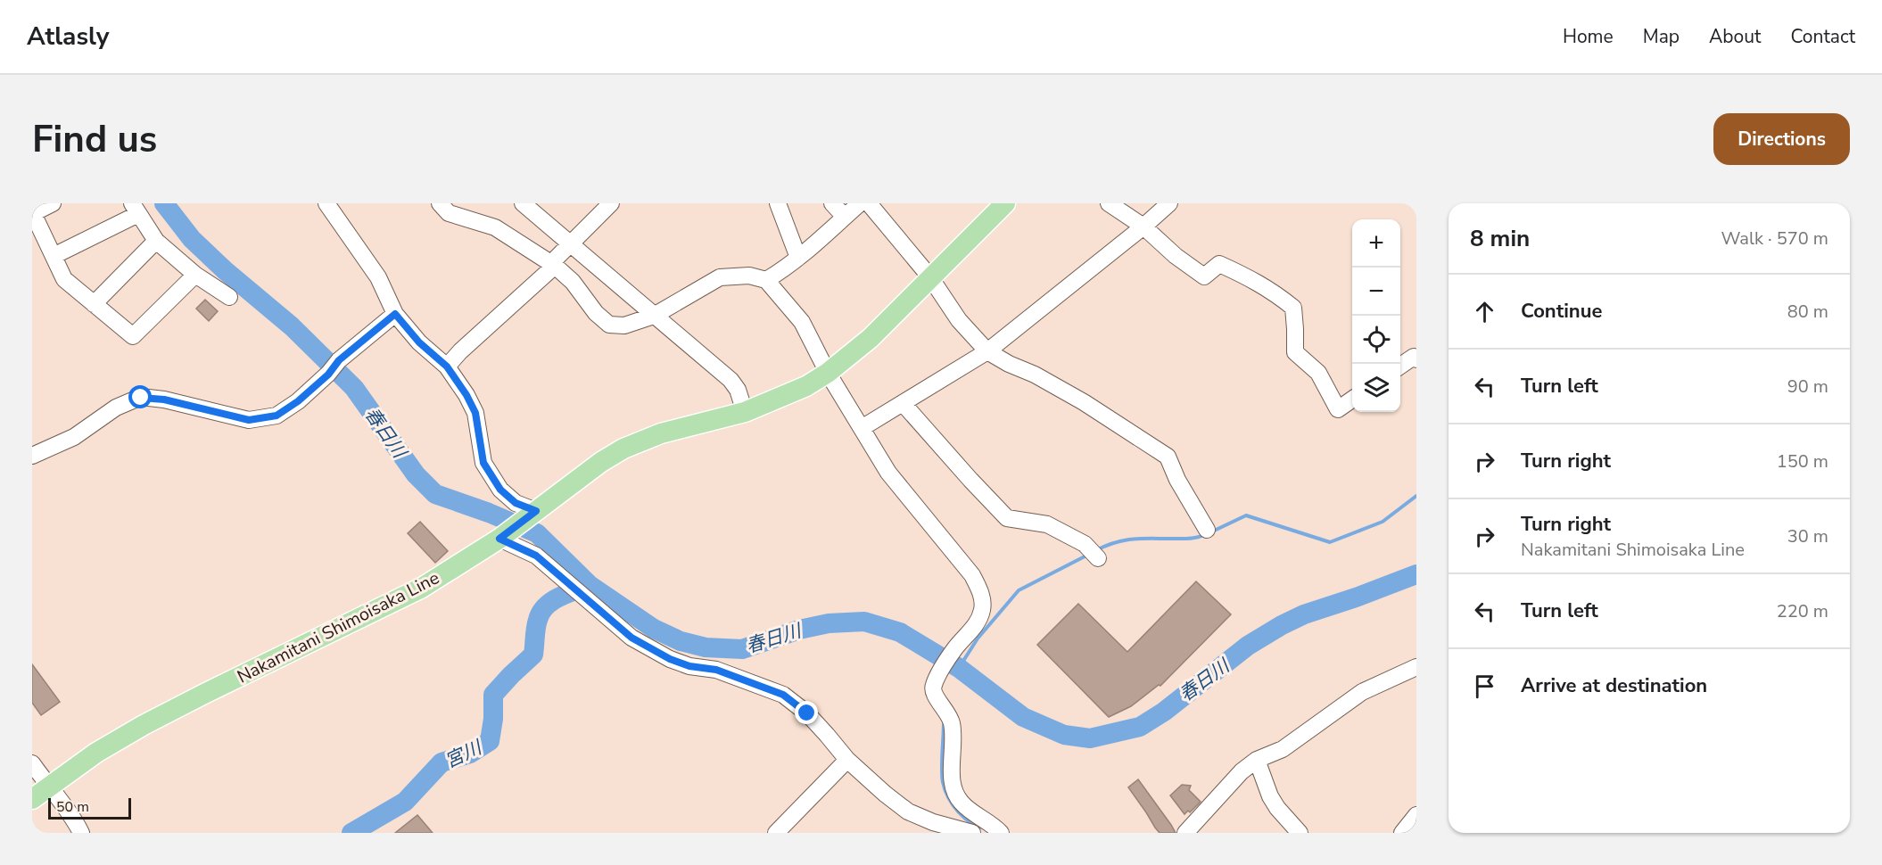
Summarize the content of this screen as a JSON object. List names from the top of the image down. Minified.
{"streets":{"main road":["Nakamitani Shimoisaka Line"]},"water":["春日川","宮川"],"scale_bar":"50 m","page":{"header":"Atlasly","nav":["Home","Map","About","Contact"],"buttons":"Directions","title":"Find us","heading":["8 min","Walk · 570 m"],"map_buttons":["+","−"],"list":[["Continue","80 m"],["Turn left","90 m"],["Turn right","150 m"],["Turn right","Nakamitani Shimoisaka Line","30 m"],["Turn left","220 m"],"Arrive at destination"],"scale":"50 m"}}
